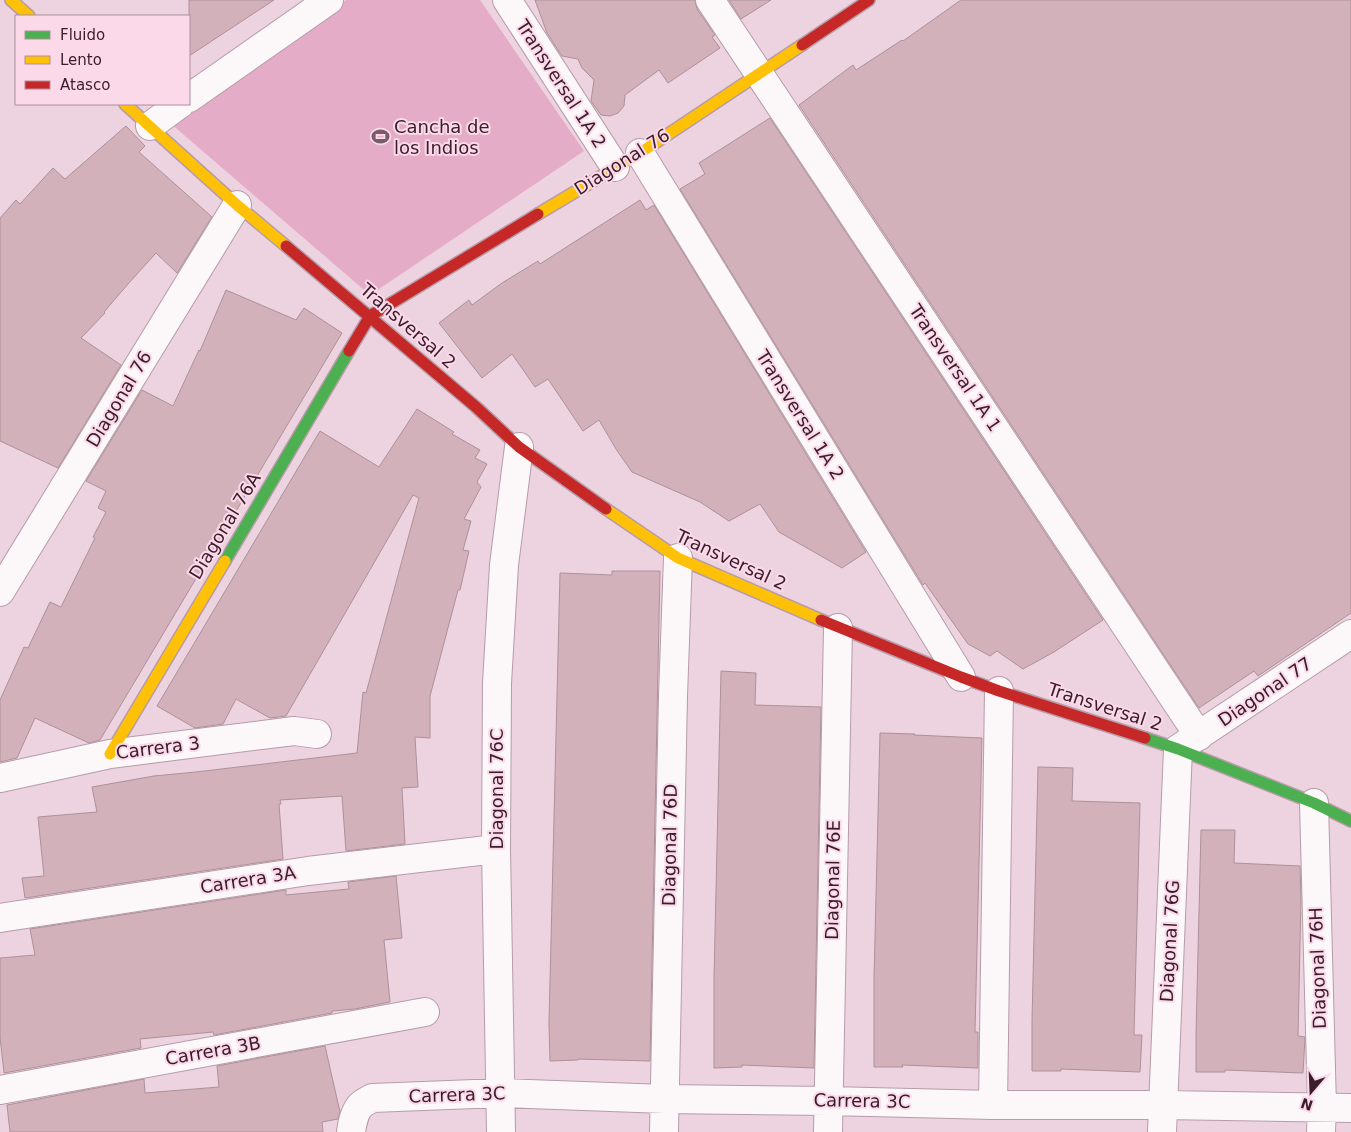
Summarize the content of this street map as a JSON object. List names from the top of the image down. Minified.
{"streets":{"street":["Transversal 1A 2","Diagonal 76","Transversal 2","Transversal 1A 1","Diagonal 76A","Diagonal 77","Carrera 3","Diagonal 76C","Diagonal 76D","Carrera 3A","Diagonal 76E","Diagonal 76G","Diagonal 76H","Carrera 3B","Carrera 3C"]},"crossings":[["Transversal 1A 2","Diagonal 76"],["Transversal 1A 2","Transversal 2"],["Diagonal 76","Transversal 2"],["Diagonal 76","Transversal 1A 1"],["Diagonal 76","Diagonal 76A"],["Transversal 2","Transversal 1A 1"],["Transversal 2","Diagonal 76A"],["Transversal 2","Diagonal 77"],["Transversal 2","Diagonal 76C"],["Transversal 2","Diagonal 76D"],["Transversal 2","Diagonal 76E"],["Transversal 2","Diagonal 76G"],["Transversal 2","Diagonal 76H"],["Transversal 1A 1","Diagonal 77"],["Transversal 1A 1","Diagonal 76G"],["Diagonal 76A","Carrera 3"],["Diagonal 77","Diagonal 76G"],["Diagonal 76C","Carrera 3A"],["Diagonal 76C","Carrera 3C"],["Diagonal 76D","Carrera 3C"],["Diagonal 76E","Carrera 3C"],["Diagonal 76G","Carrera 3C"],["Diagonal 76H","Carrera 3C"]],"places":{"sports":["Cancha de los Indios"]},"legend":["Fluido","Lento","Atasco"],"north":"bottom"}
